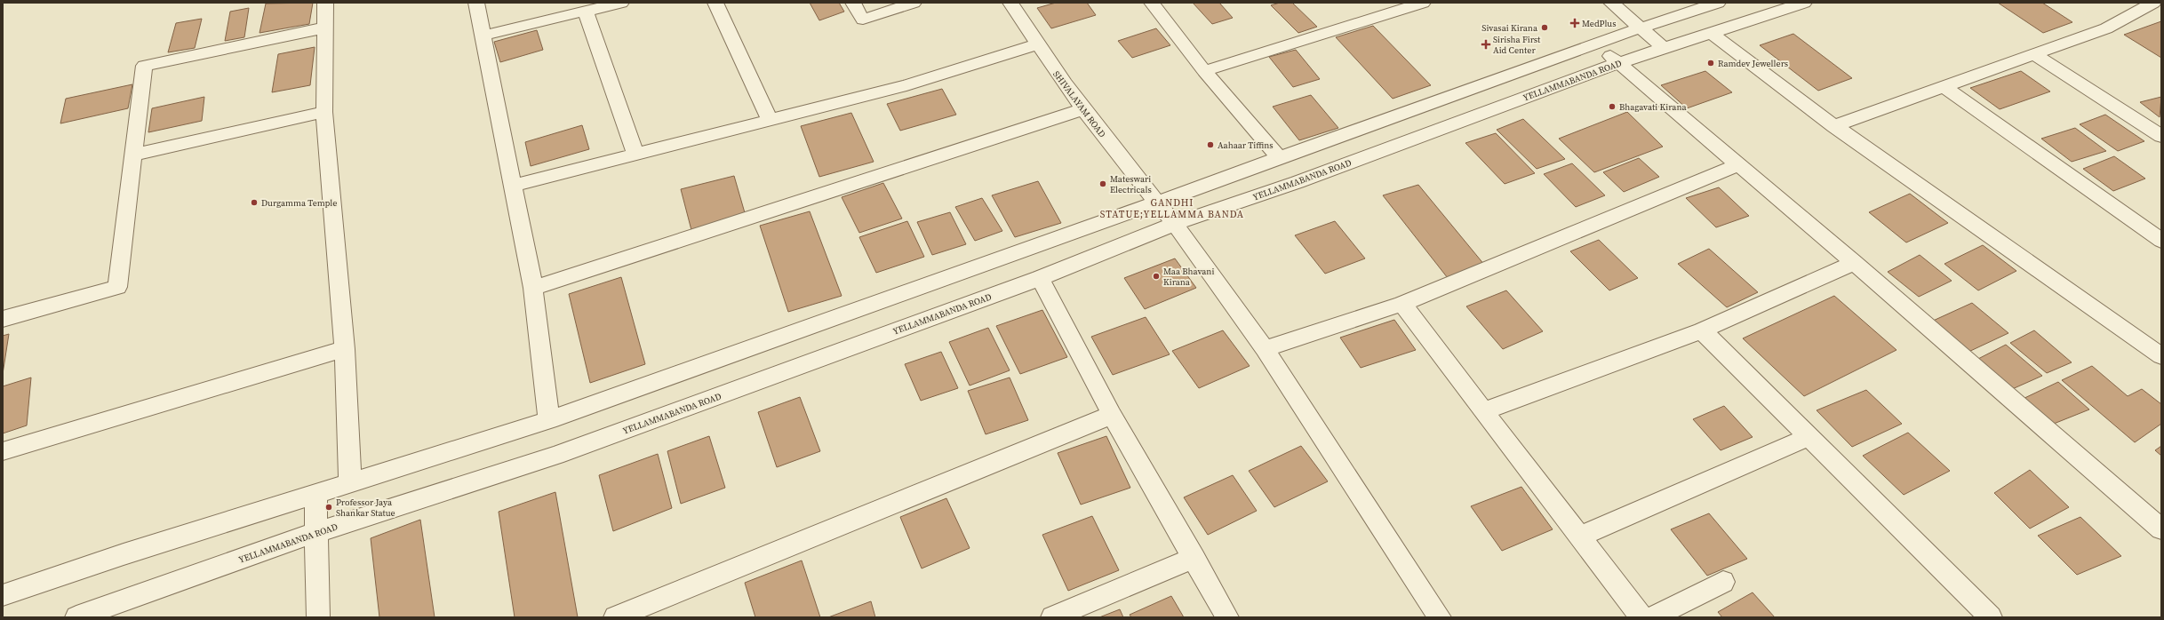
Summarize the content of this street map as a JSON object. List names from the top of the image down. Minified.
{"streets":{"street":["YELLAMMABANDA ROAD","SHIVALAYAM ROAD"]},"crossings":[["YELLAMMABANDA ROAD","SHIVALAYAM ROAD"]],"districts":["GANDHI STATUE;YELLAMMA BANDA"],"places":{"health":["MedPlus","Sirisha First Aid Center"],"other":["Sivasai Kirana","Ramdev Jewellers","Bhagavati Kirana","Aahaar Tiffins","Mateswari Electricals","Durgamma Temple","Maa Bhavani Kirana","Professor Jaya Shankar Statue"]}}
